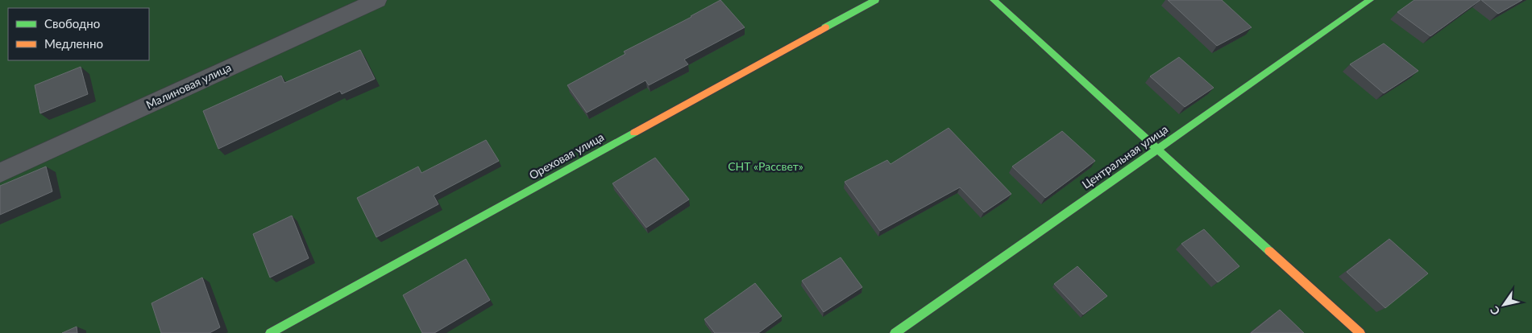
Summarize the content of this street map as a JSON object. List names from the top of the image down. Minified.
{"streets":{"street":["Малиновая улица","Ореховая улица","Центральная улица"]},"parks":["СНТ «Рассвет»"],"legend":["Свободно","Медленно"],"north":"bottom left"}
